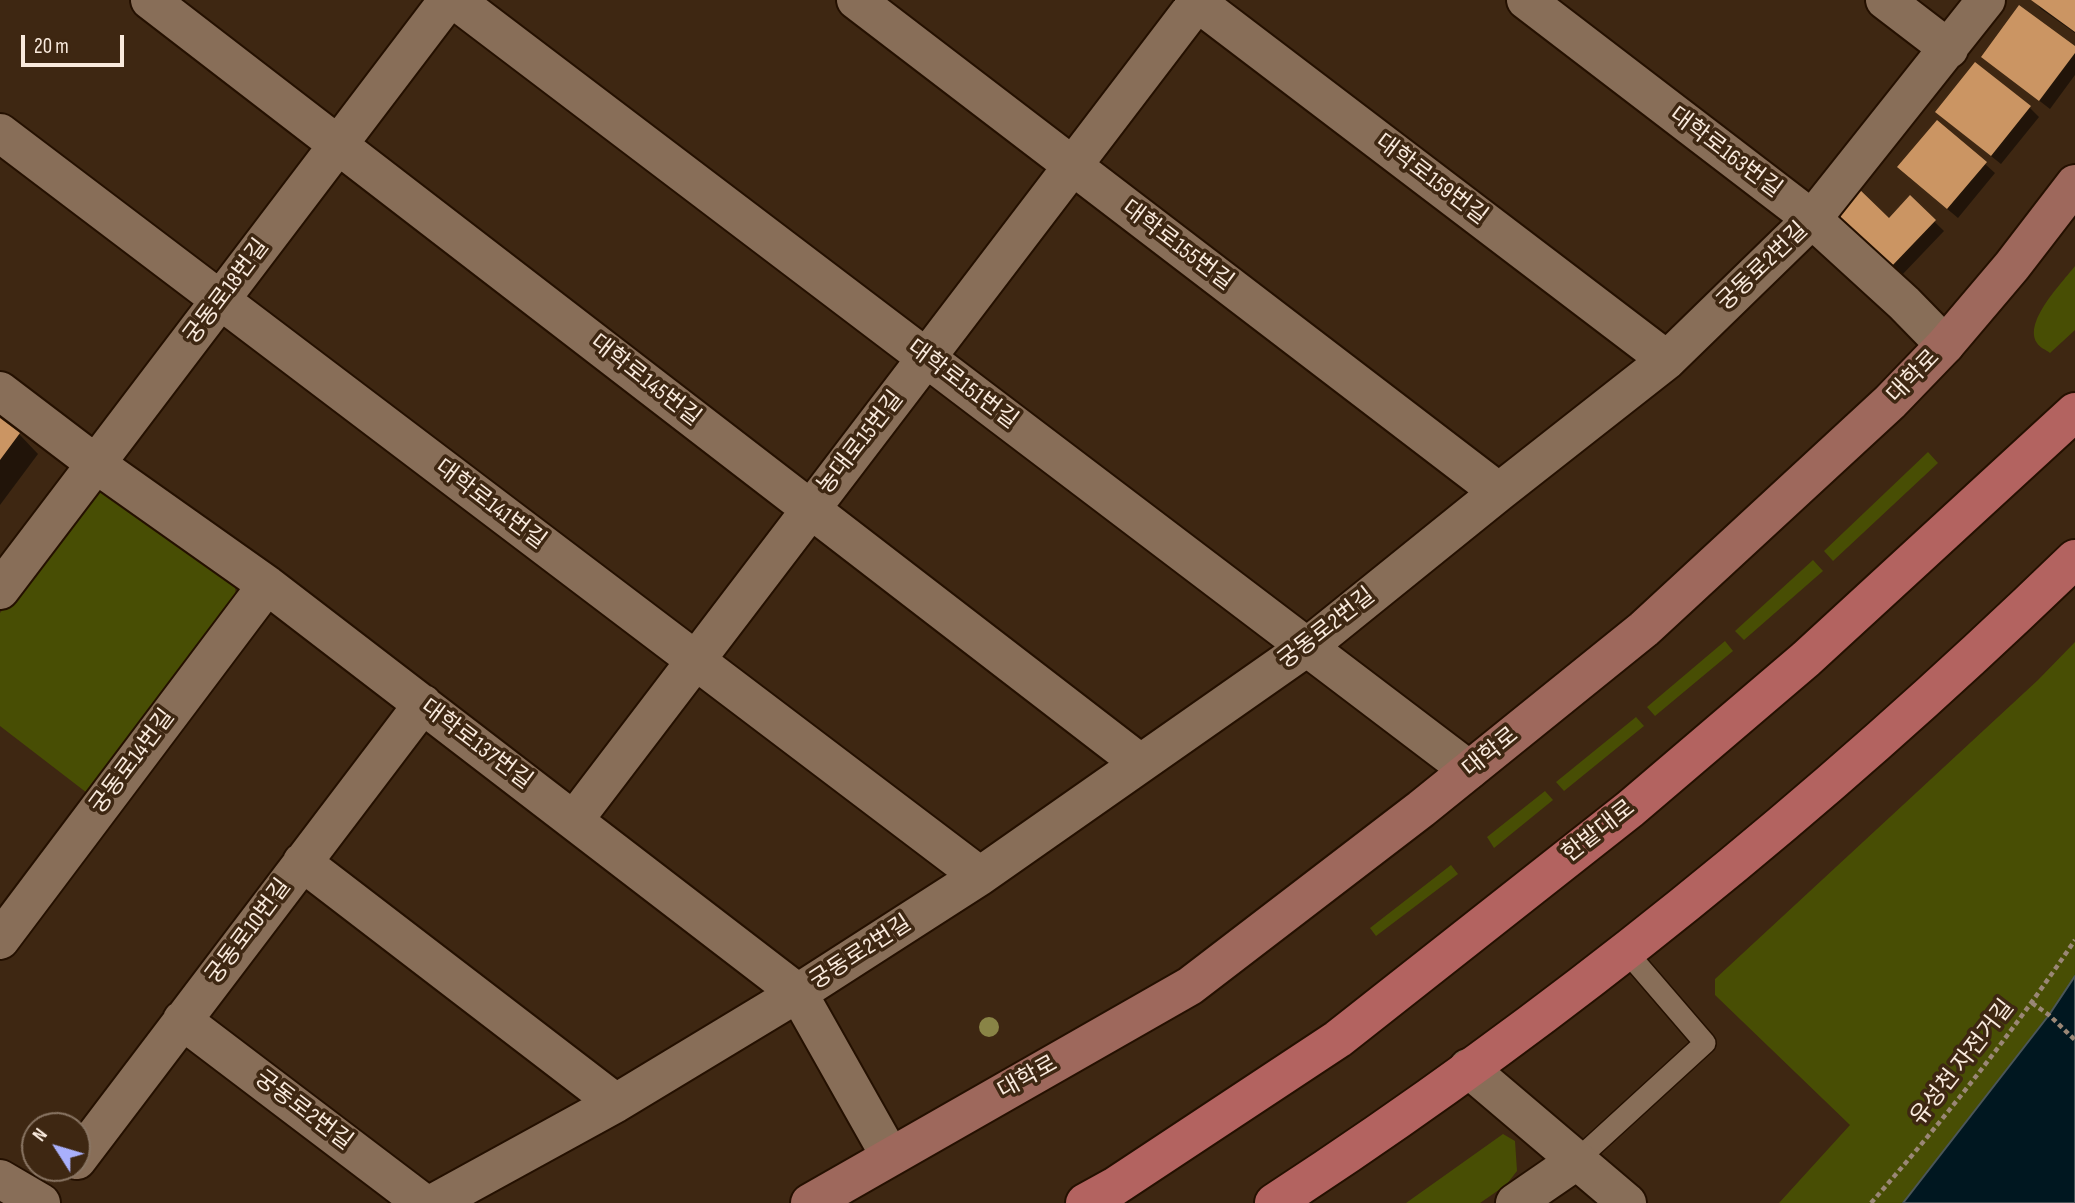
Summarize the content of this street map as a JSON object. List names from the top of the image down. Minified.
{"streets":{"main road":["대학로","한밭대로"],"street":["대학로163번길","대학로159번길","대학로155번길","궁동로2번길","궁동로18번길","대학로145번길","대학로151번길","농대로15번길","대학로141번길","대학로137번길","궁동로14번길","궁동로10번길"],"path":["유성천 자전거길"]},"crossings":[["대학로163번길","궁동로2번길"],["대학로163번길","대학로"],["대학로159번길","궁동로2번길"],["대학로159번길","농대로15번길"],["대학로155번길","궁동로2번길"],["대학로155번길","농대로15번길"],["궁동로2번길","대학로145번길"],["궁동로2번길","대학로151번길"],["궁동로2번길","대학로141번길"],["궁동로2번길","대학로137번길"],["궁동로2번길","궁동로10번길"],["궁동로18번길","대학로145번길"],["궁동로18번길","대학로141번길"],["궁동로18번길","대학로137번길"],["대학로","대학로151번길"],["대학로","대학로137번길"],["대학로145번길","농대로15번길"],["대학로151번길","농대로15번길"],["농대로15번길","대학로141번길"],["농대로15번길","대학로137번길"],["대학로137번길","궁동로14번길"],["대학로137번길","궁동로10번길"]],"scale_bar":"20 m","north":"top left"}
